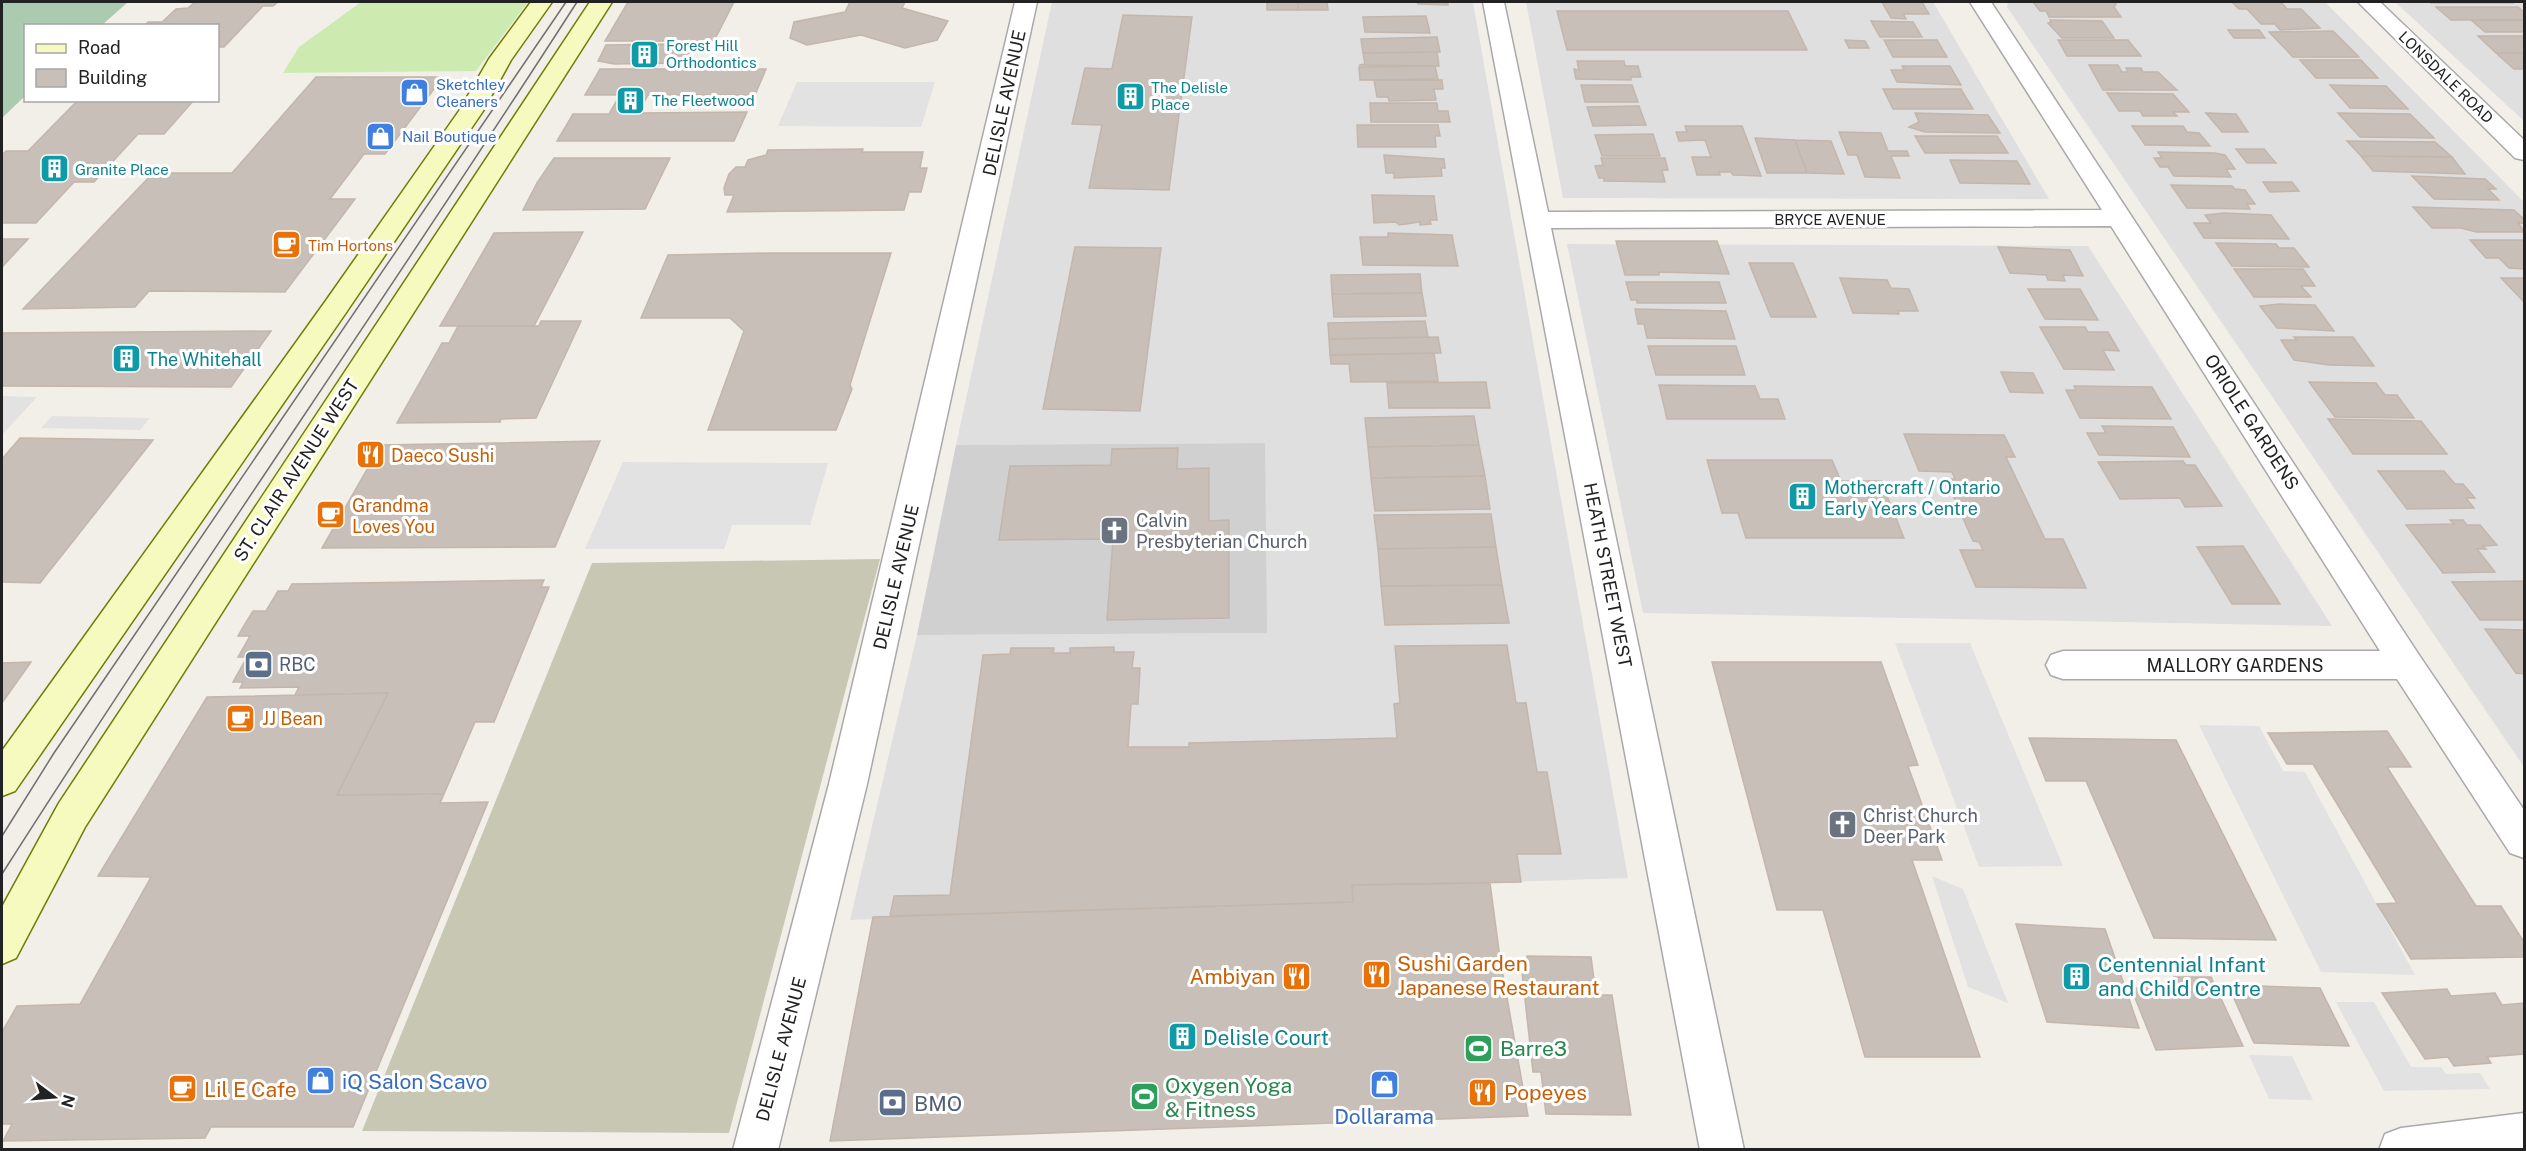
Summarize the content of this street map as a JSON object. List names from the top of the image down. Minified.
{"streets":{"main road":["ST. CLAIR AVENUE WEST"],"street":["LONSDALE ROAD","DELISLE AVENUE","BRYCE AVENUE","ORIOLE GARDENS","HEATH STREET WEST","MALLORY GARDENS"]},"crossings":[["BRYCE AVENUE","ORIOLE GARDENS"],["BRYCE AVENUE","HEATH STREET WEST"],["ORIOLE GARDENS","MALLORY GARDENS"]],"places":{"building":["Forest Hill Orthodontics","The Delisle Place","The Fleetwood","Granite Place","The Whitehall","Mothercraft / Ontario Early Years Centre","Centennial Infant and Child Centre","Delisle Court"],"shop":["Sketchley Cleaners","Nail Boutique","iQ Salon Scavo","Dollarama"],"cafe":["Tim Hortons","Grandma Loves You","JJ Bean","Lil E Cafe"],"restaurant":["Daeco Sushi","Sushi Garden Japanese Restaurant","Ambiyan","Popeyes"],"church":["Calvin Presbyterian Church","Christ Church Deer Park"],"bank":["RBC","BMO"],"sports":["Barre3","Oxygen Yoga & Fitness"]},"legend":["Road","Building"],"north":"right"}
